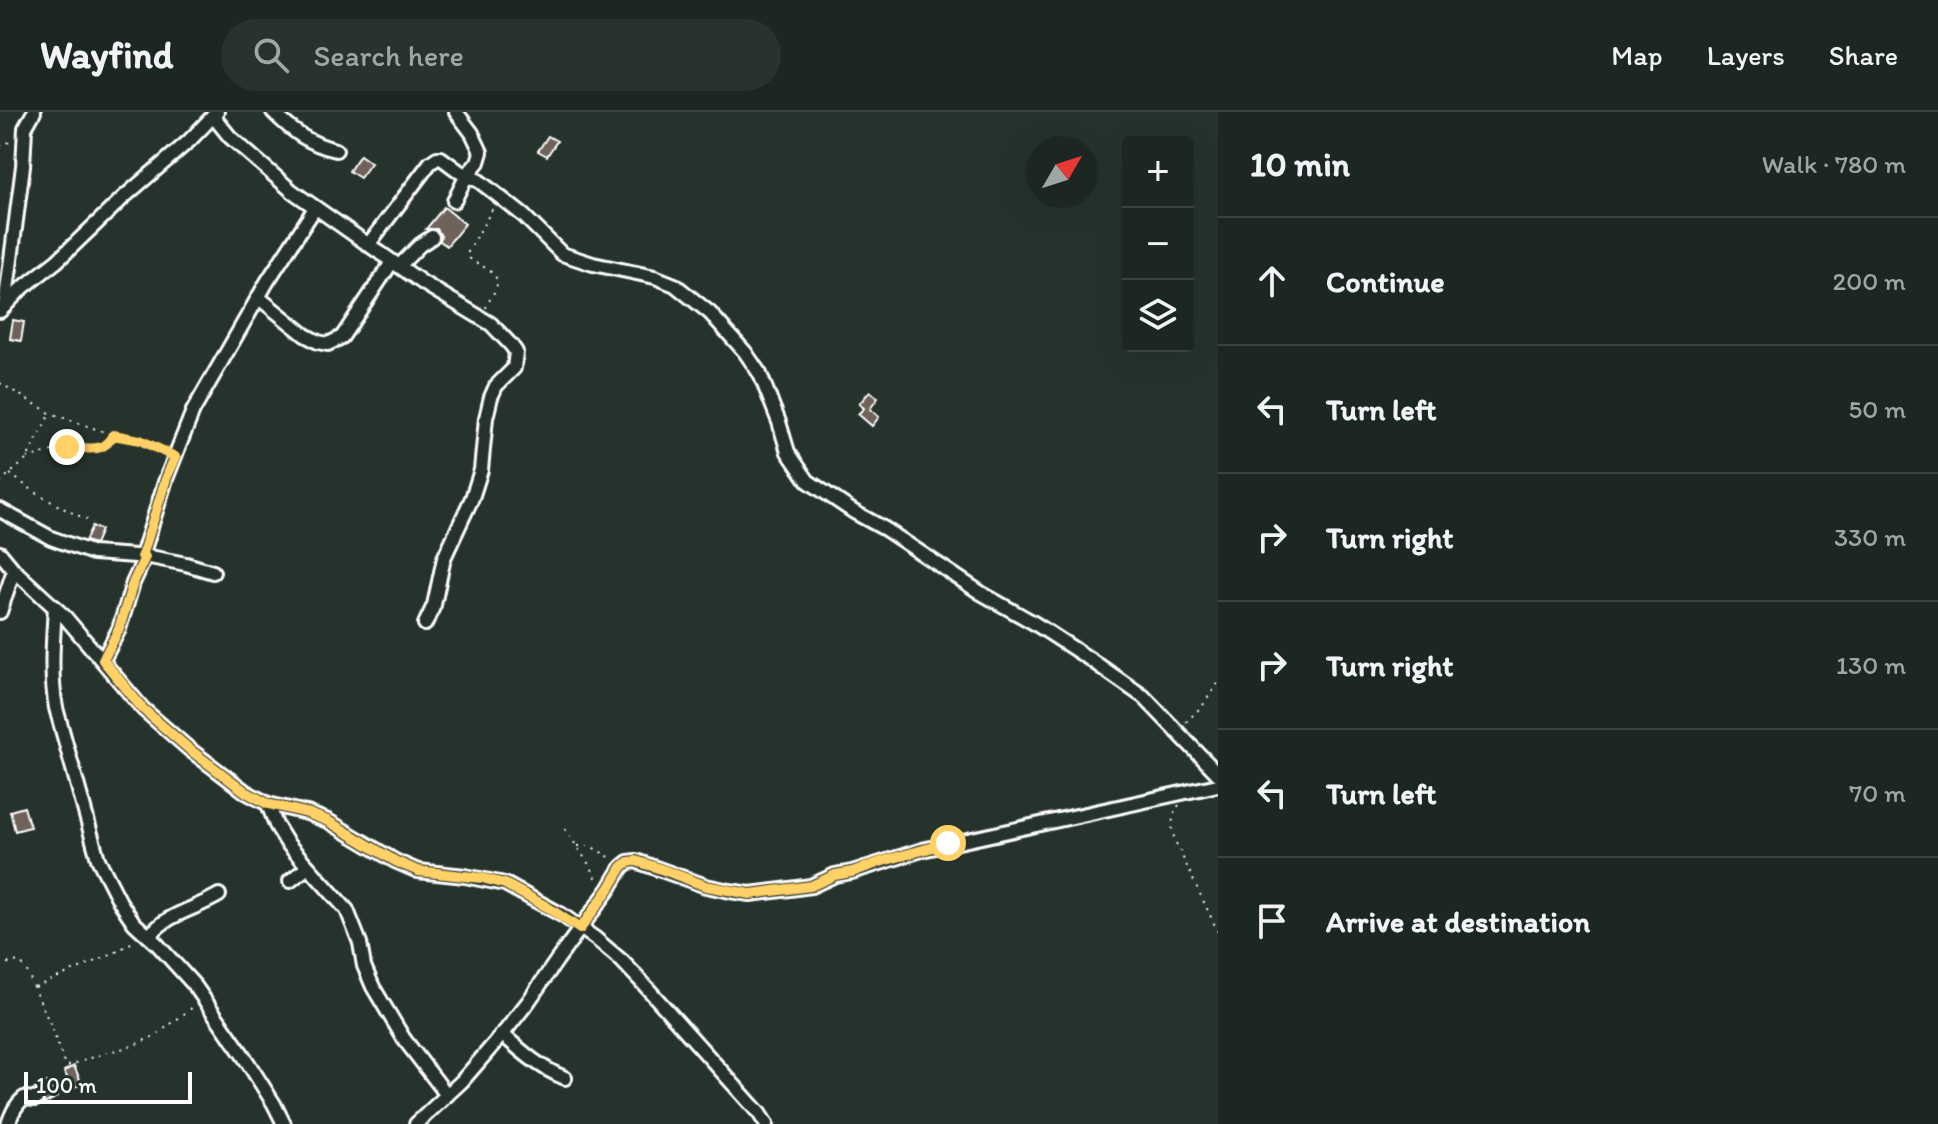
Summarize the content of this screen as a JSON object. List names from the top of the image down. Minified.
{"scale_bar":"100 m","north":"top right","page":{"header":"Wayfind","search":"Search here","nav":["Map","Layers","Share"],"heading":["10 min","Walk · 780 m"],"map_buttons":["+","−"],"list":[["Continue","200 m"],["Turn left","50 m"],["Turn right","330 m"],["Turn right","130 m"],["Turn left","70 m"],"Arrive at destination"],"scale":"100 m"}}
